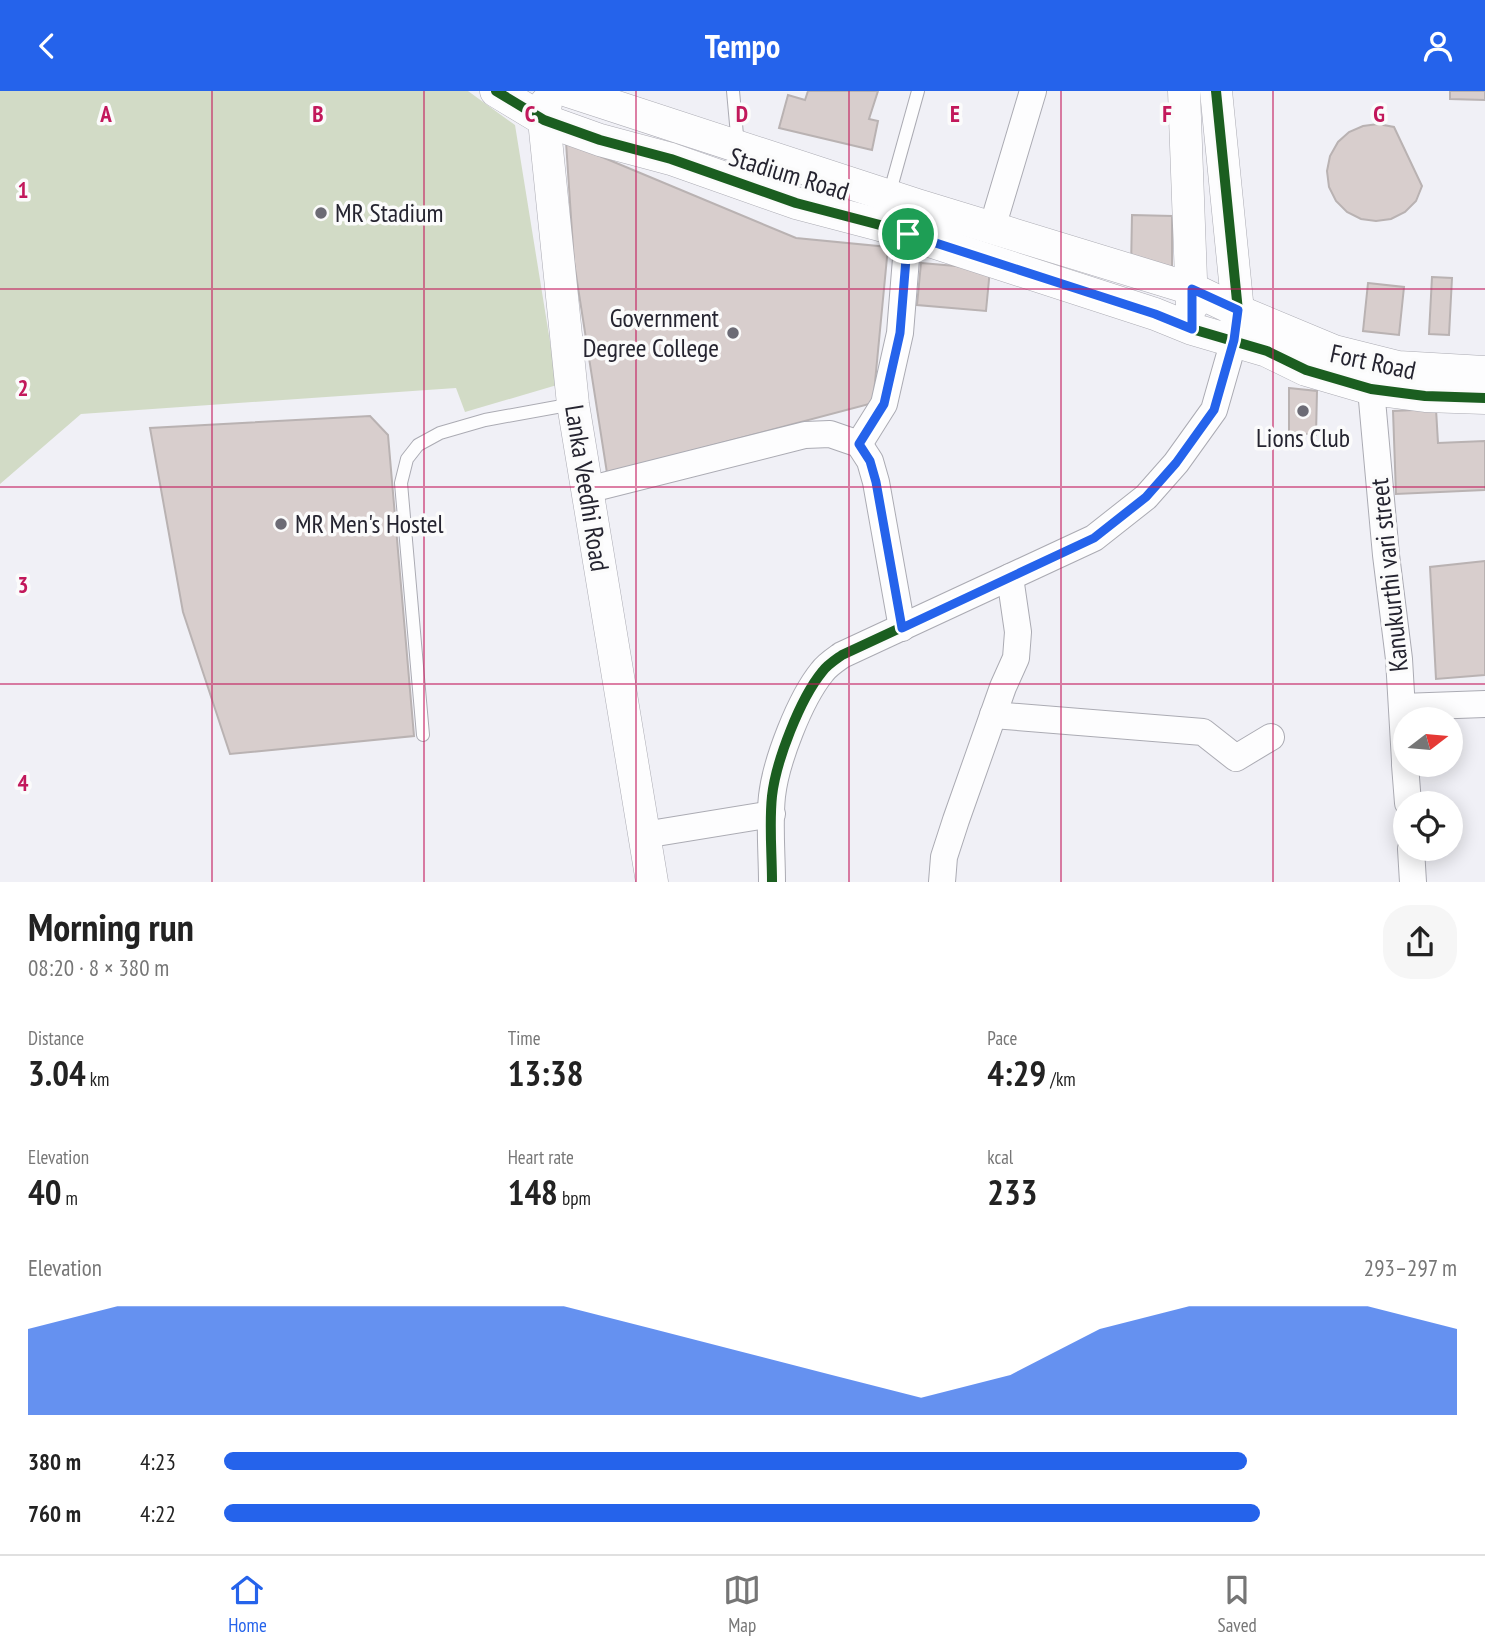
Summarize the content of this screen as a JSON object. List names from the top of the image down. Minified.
{"streets":{"street":["Stadium Road","Fort Road","Lanka Veedhi Road","Kanukurthi vari street"]},"crossings":[["Stadium Road","Fort Road"],["Stadium Road","Lanka Veedhi Road"],["Fort Road","Kanukurthi vari street"]],"places":["MR Stadium","Government Degree College","Lions Club","MR Men's Hostel"],"north":"right","page":{"header":"Tempo","heading":["Morning run","08:20 · 8 × 380 m"],"stats":[["Distance","3.04 km"],["Time","13:38"],["Pace","4:29 /km"],["Elevation","40 m"],["Heart rate","148 bpm"],["kcal","233"]],"chart":["Elevation","293–297 m"],"list":[{"name":"380 m","note":"4:23"},{"name":"760 m","note":"4:22"}],"tabs":["Home","Map","Saved"]},"grid":{"columns":["A","B","C","D","E","F","G"],"rows":["1","2","3","4"]}}
